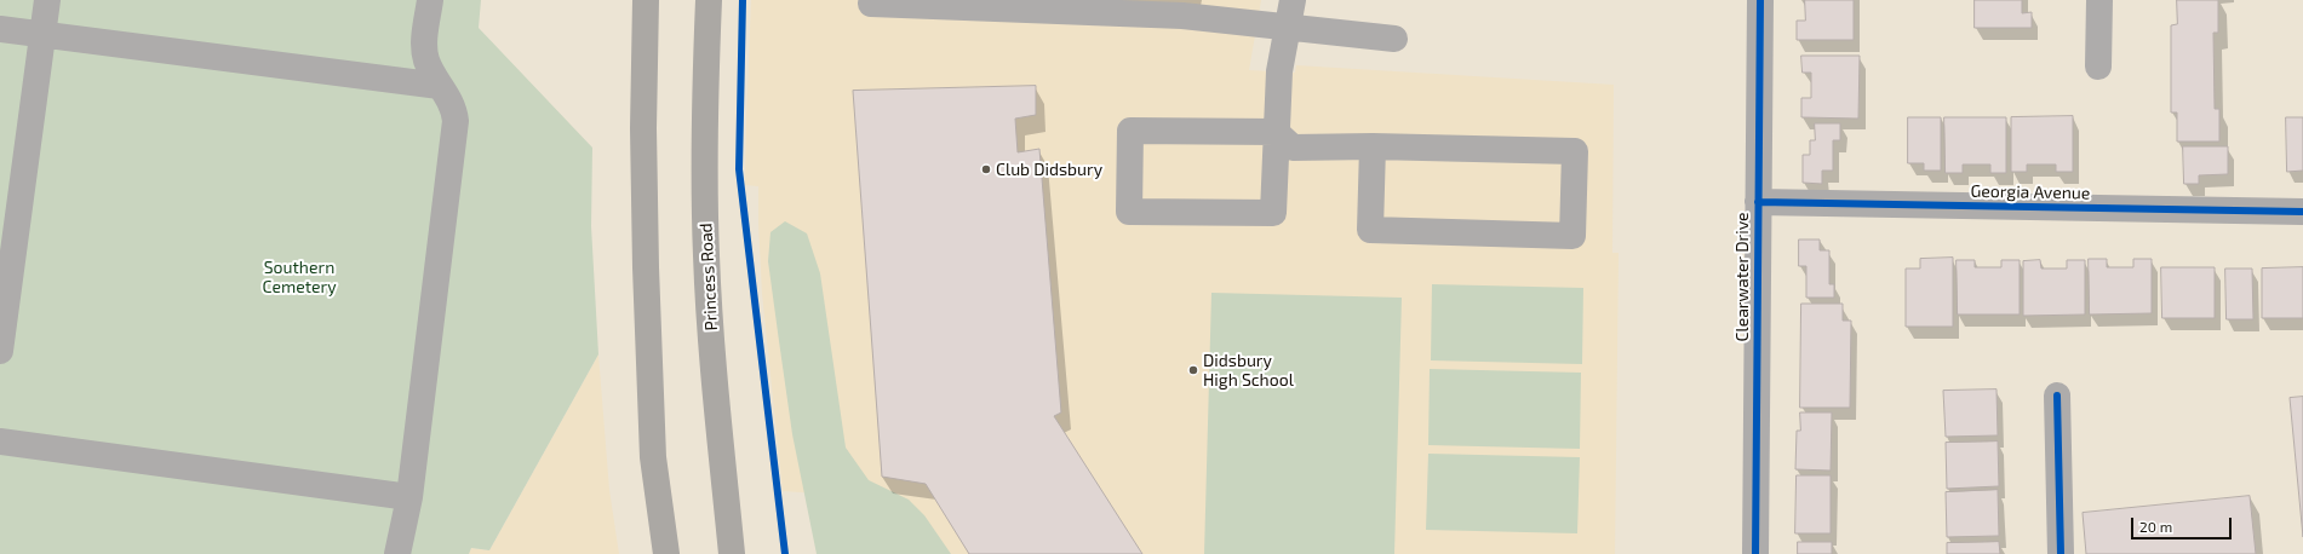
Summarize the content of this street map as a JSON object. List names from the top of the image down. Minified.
{"streets":{"highway":["Princess Road"],"street":["Georgia Avenue","Clearwater Drive"]},"crossings":[["Georgia Avenue","Clearwater Drive"]],"parks":["Southern Cemetery"],"places":["Club Didsbury","Didsbury High School"],"scale_bar":"20 m"}
